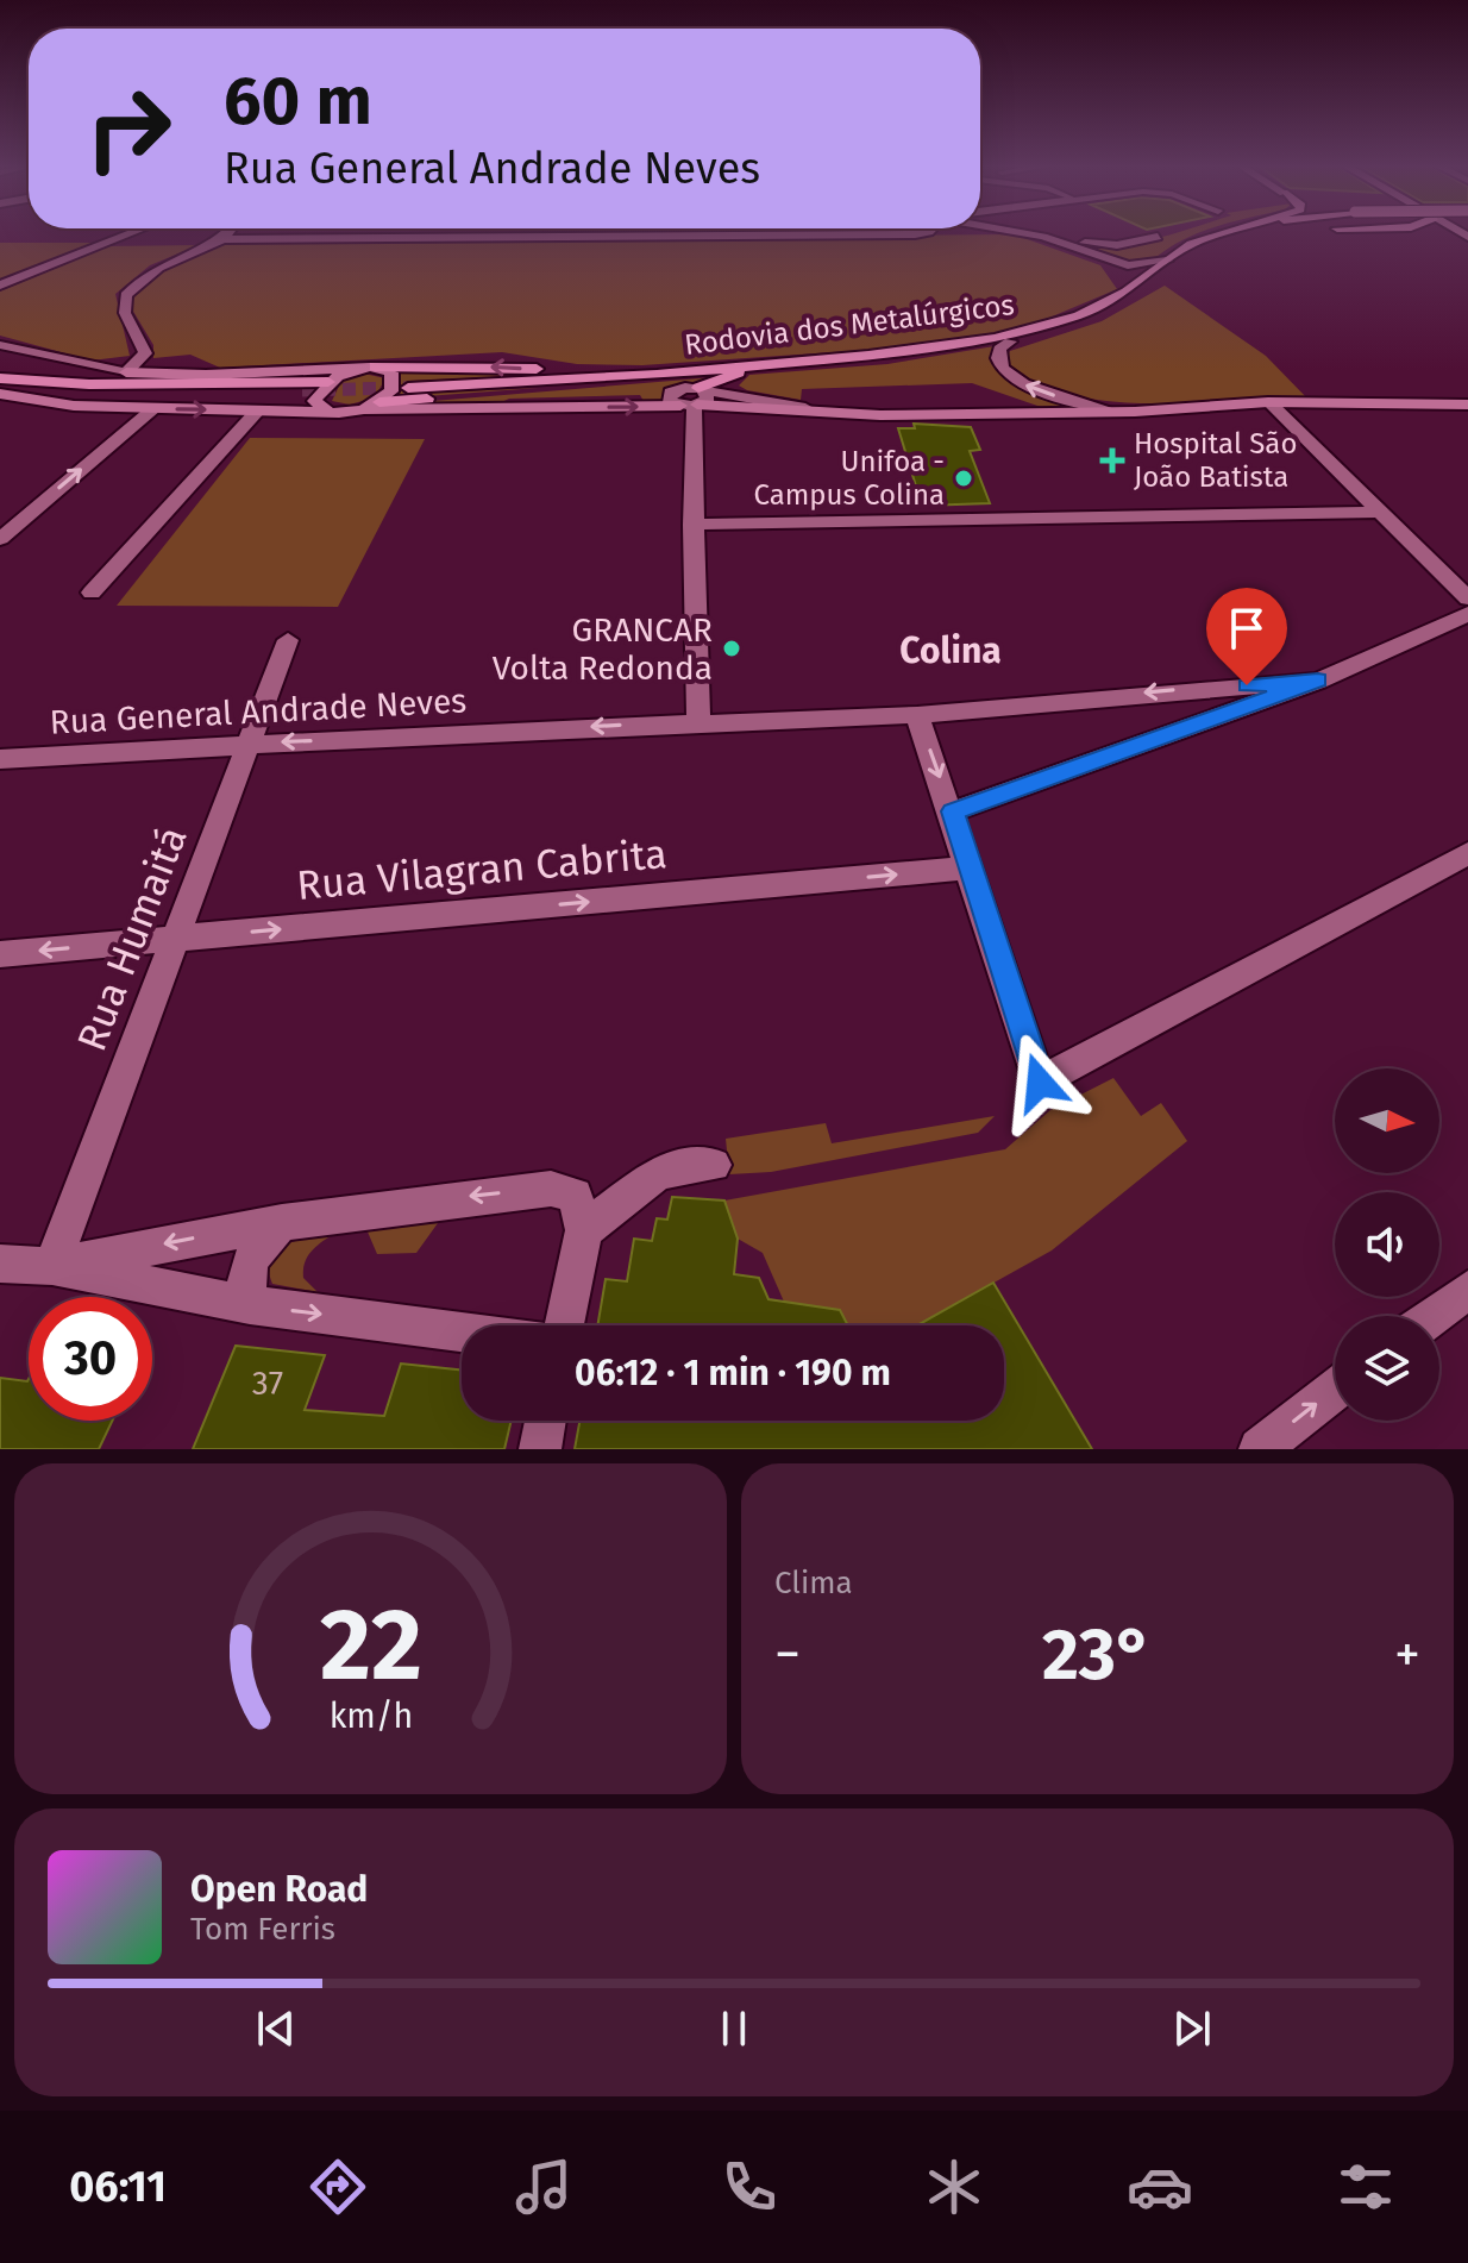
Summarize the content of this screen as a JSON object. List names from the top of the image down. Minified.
{"streets":{"main road":["Rodovia dos Metalúrgicos"],"street":["Rua General Andrade Neves","Rua Vilagran Cabrita","Rua Humaitá"]},"crossings":[["Rua General Andrade Neves","Rua Humaitá"],["Rua Vilagran Cabrita","Rua Humaitá"]],"districts":["Colina"],"places":{"health":["Hospital São João Batista"],"other":["Unifoa - Campus Colina","GRANCAR Volta Redonda"]},"house_numbers":["37"],"north":"right","page":{"turn":["60 m","Rua General Andrade Neves"],"limit":"30","trip":"06:12 · 1 min · 190 m","tile":"Clima","heat":["−","23°","+"],"song":["Open Road","Tom Ferris"],"tabs":"06:11","gauge":["22","km/h"]}}
